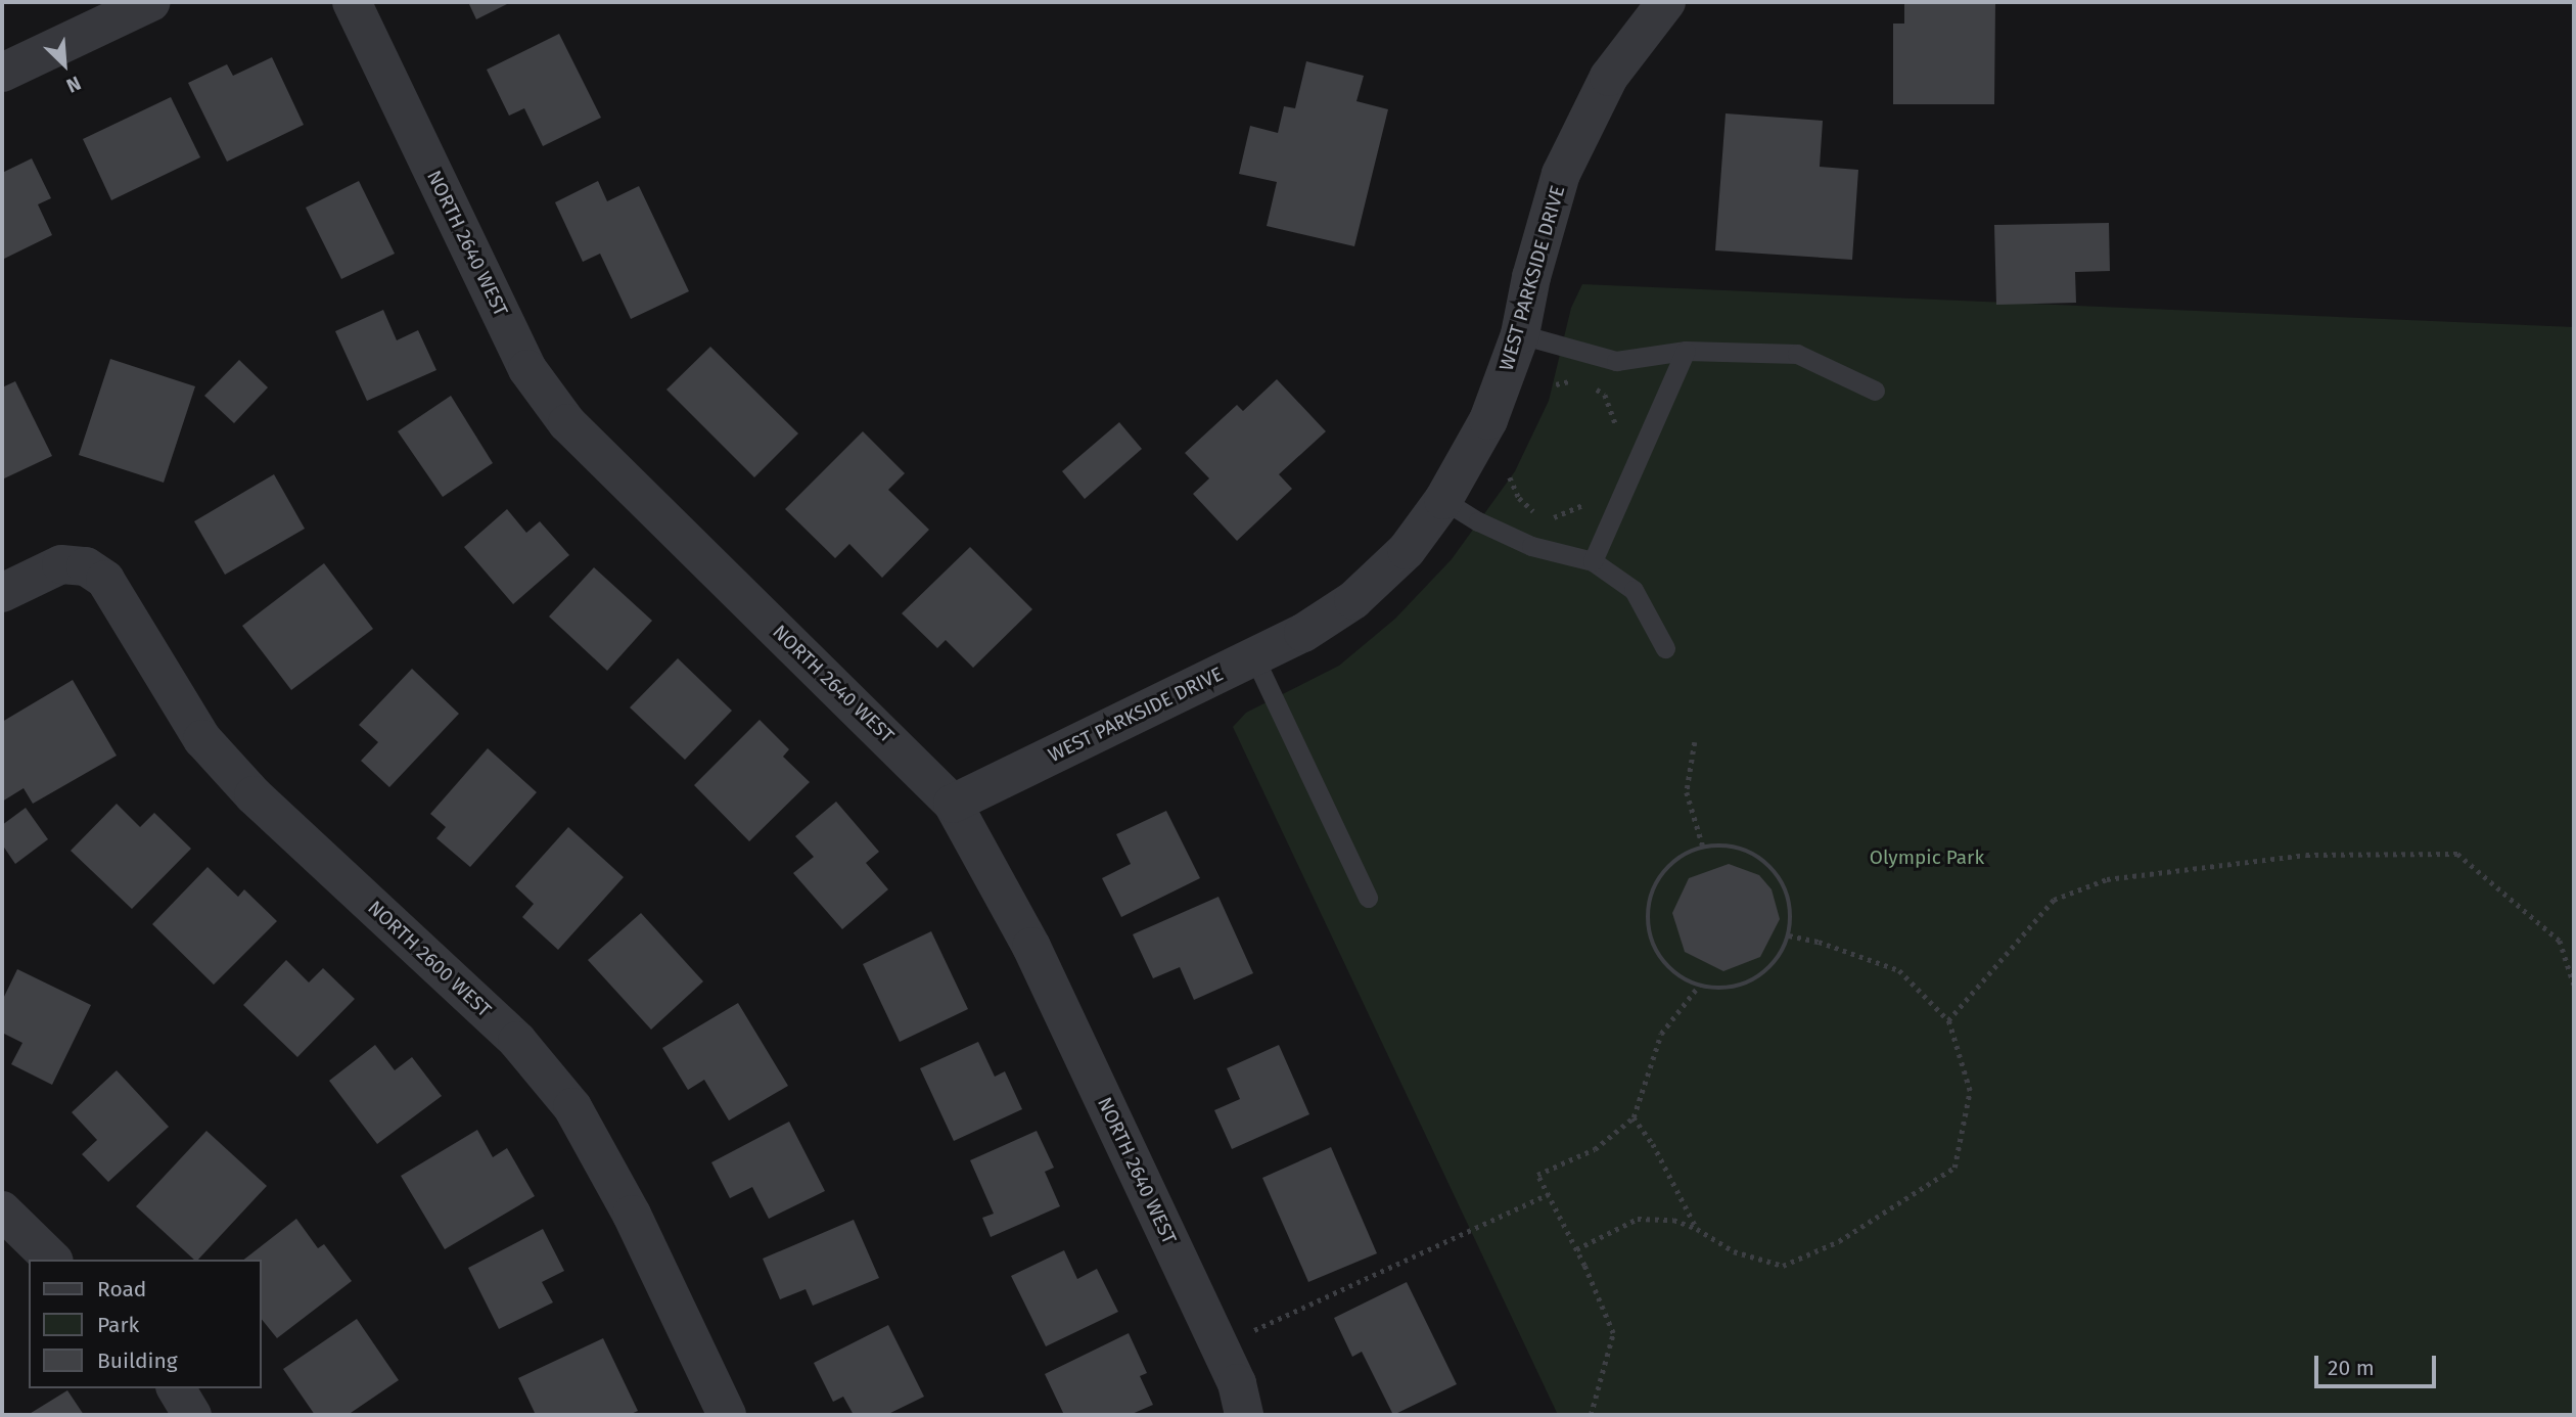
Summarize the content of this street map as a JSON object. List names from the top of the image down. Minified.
{"streets":{"street":["NORTH 2640 WEST","WEST PARKSIDE DRIVE","NORTH 2600 WEST"]},"crossings":[["NORTH 2640 WEST","WEST PARKSIDE DRIVE"]],"parks":["Olympic Park"],"legend":["Road","Park","Building"],"scale_bar":"20 m","north":"bottom right"}
